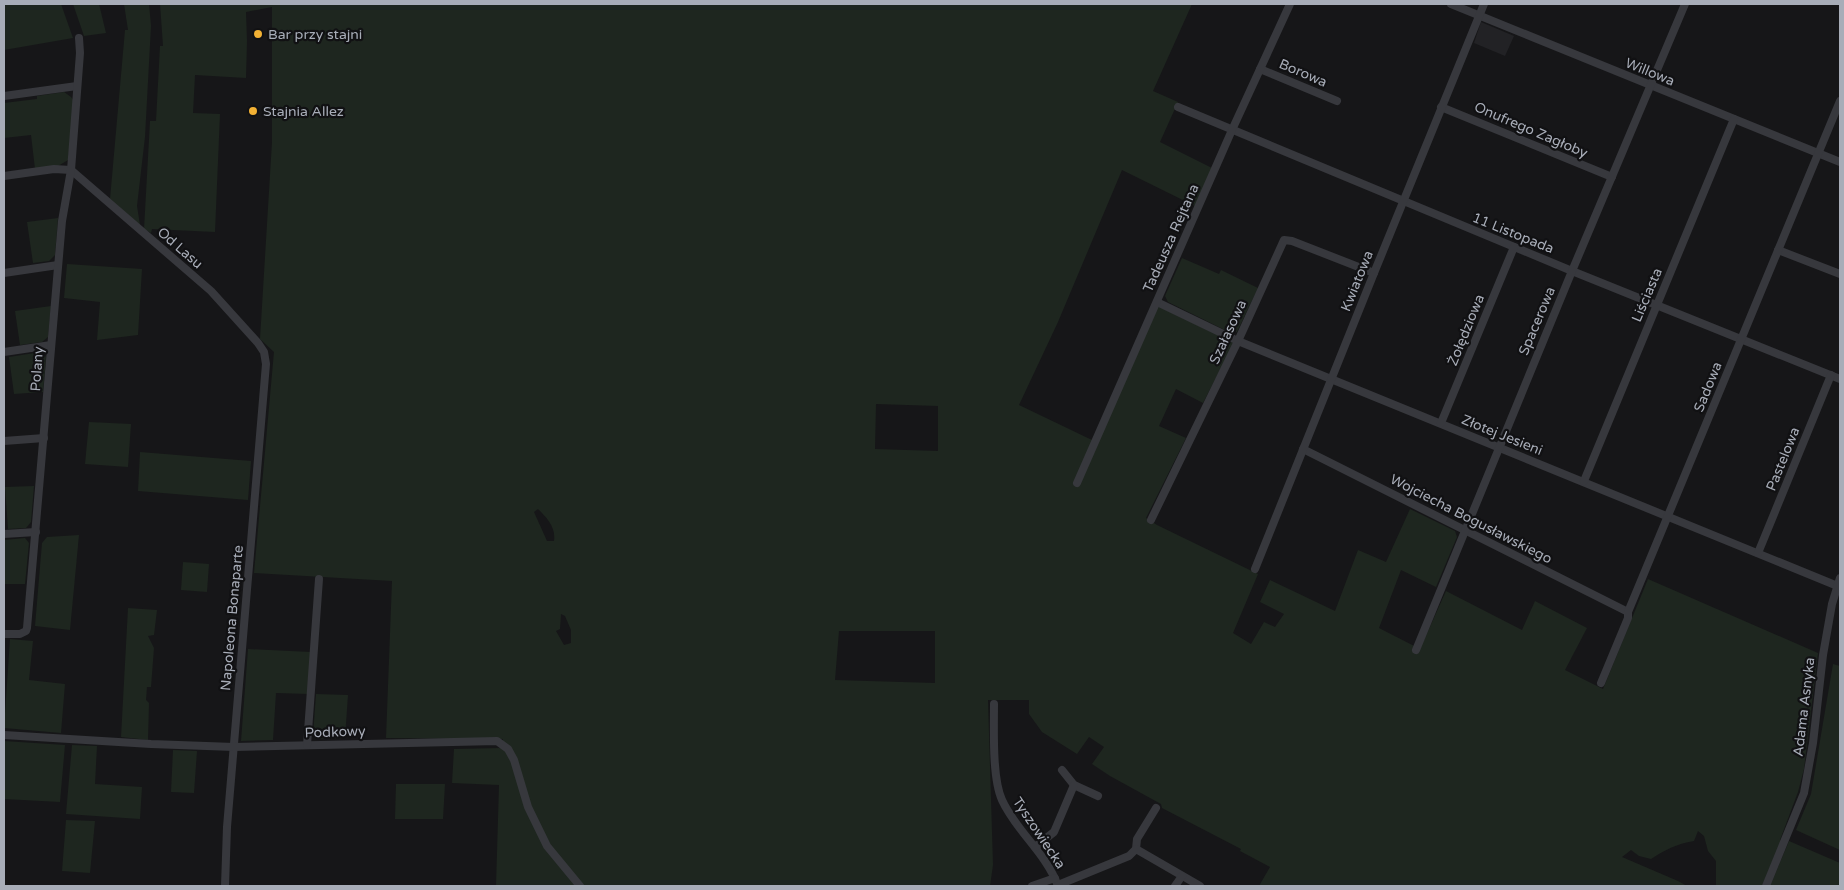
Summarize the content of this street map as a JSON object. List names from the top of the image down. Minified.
{"streets":{"street":["Willowa","Borowa","Onufrego Zagłoby","11 Listopada","Tadeusza Rejtana","Od Lasu","Kwiatowa","Liściasta","Spacerowa","Żołędziowa","Szałasowa","Polany","Sadowa","Złotej Jesieni","Pastelowa","Wojciecha Bogusławskiego","Napoleona Bonaparte","Adama Asnyka","Podkowy","Tyszowiecka"]},"crossings":[["Willowa","Kwiatowa"],["Willowa","Liściasta"],["Willowa","Spacerowa"],["Willowa","Sadowa"],["Borowa","Tadeusza Rejtana"],["Onufrego Zagłoby","Kwiatowa"],["Onufrego Zagłoby","Spacerowa"],["11 Listopada","Tadeusza Rejtana"],["11 Listopada","Kwiatowa"],["11 Listopada","Liściasta"],["11 Listopada","Spacerowa"],["11 Listopada","Żołędziowa"],["11 Listopada","Sadowa"],["11 Listopada","Pastelowa"],["Tadeusza Rejtana","Złotej Jesieni"],["Od Lasu","Polany"],["Od Lasu","Napoleona Bonaparte"],["Kwiatowa","Szałasowa"],["Kwiatowa","Złotej Jesieni"],["Kwiatowa","Wojciecha Bogusławskiego"],["Liściasta","Złotej Jesieni"],["Spacerowa","Złotej Jesieni"],["Spacerowa","Wojciecha Bogusławskiego"],["Żołędziowa","Złotej Jesieni"],["Szałasowa","Złotej Jesieni"],["Sadowa","Złotej Jesieni"],["Sadowa","Wojciecha Bogusławskiego"],["Złotej Jesieni","Pastelowa"],["Złotej Jesieni","Adama Asnyka"],["Napoleona Bonaparte","Podkowy"]],"places":["Bar przy stajni","Stajnia Allez"]}
